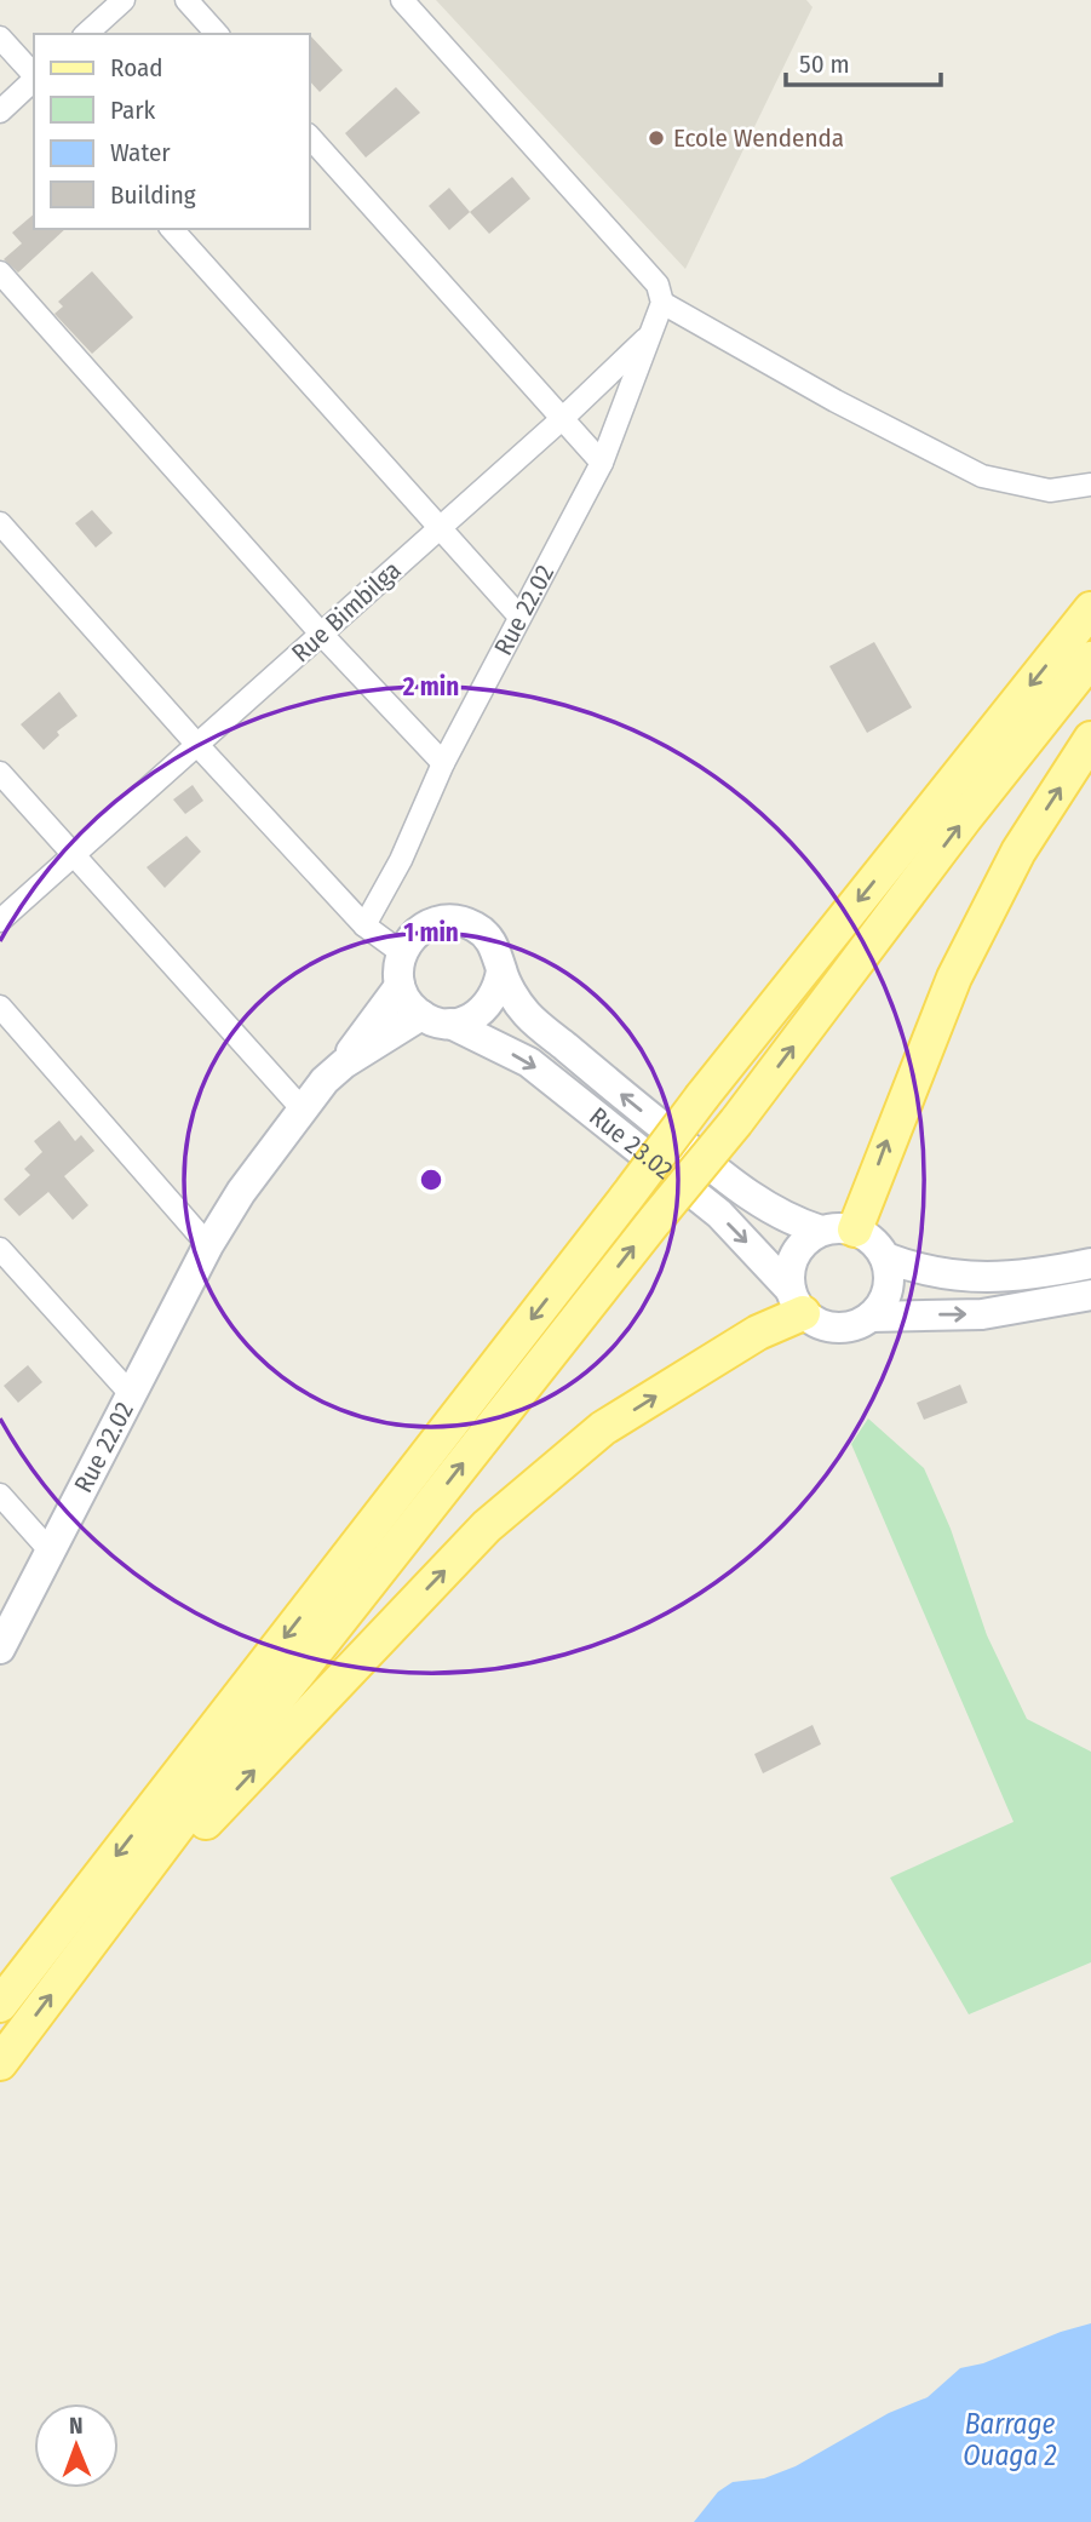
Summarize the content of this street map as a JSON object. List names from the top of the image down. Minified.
{"streets":{"street":["Rue 22.02","Rue Bimbilga","Rue 23.02"]},"crossings":[["Rue 22.02","Rue Bimbilga"]],"water":["Barrage Ouaga 2"],"places":["Ecole Wendenda"],"legend":["Road","Park","Water","Building"],"scale_bar":"50 m","north":"top","rings":["2 min","1 min"]}
